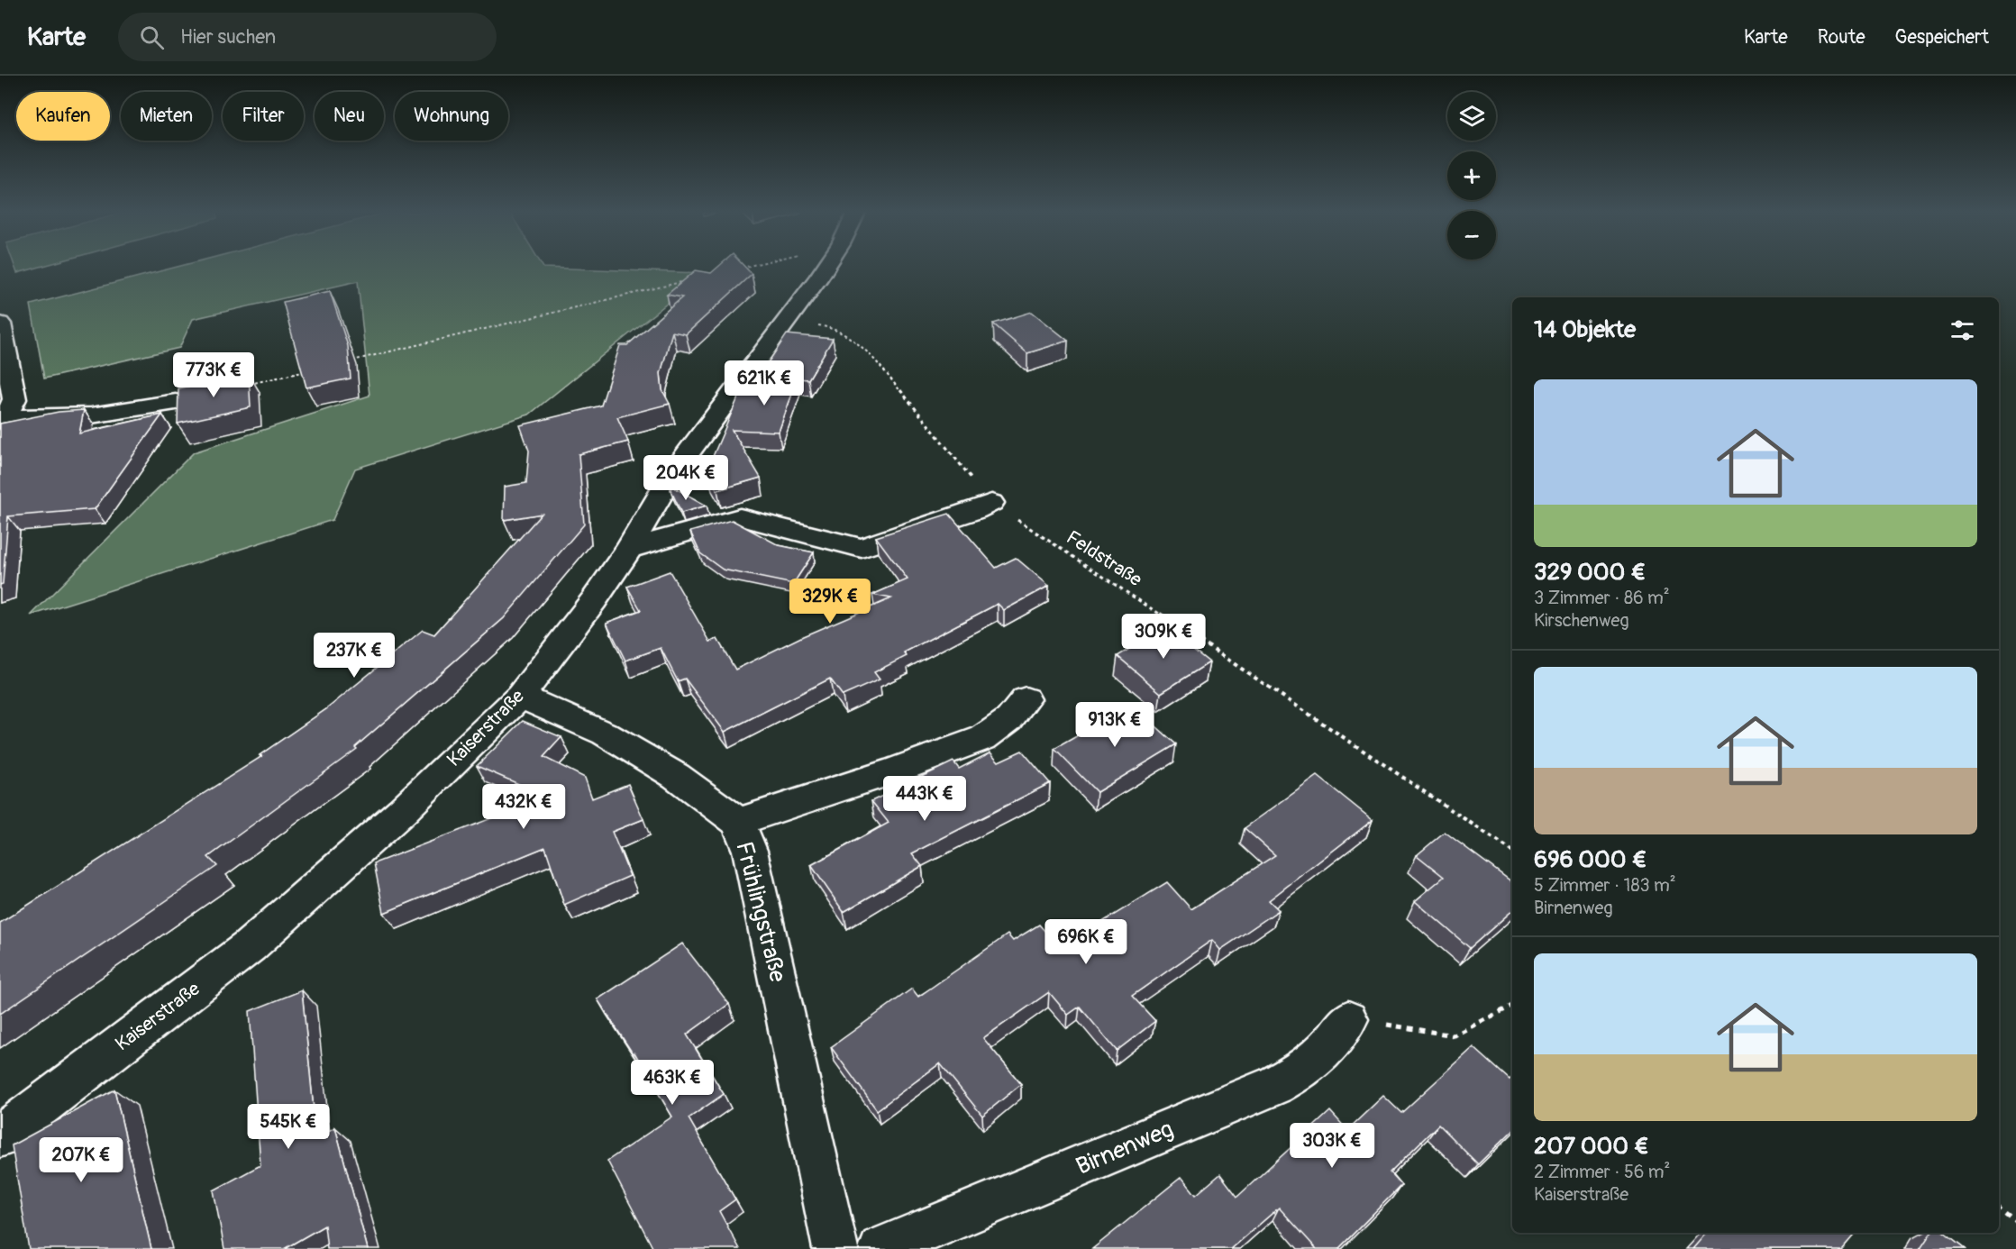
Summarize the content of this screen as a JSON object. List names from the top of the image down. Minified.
{"streets":{"street":["Kaiserstraße","Frühlingstraße","Birnenweg"],"path":["Feldstraße"]},"crossings":[["Feldstraße","Kaiserstraße"],["Kaiserstraße","Frühlingstraße"]],"page":{"header":"Karte","search":"Hier suchen","nav":["Karte","Route","Gespeichert"],"map_buttons":["+","−"],"chip":["Kaufen","Mieten","Filter","Neu","Wohnung"],"heading":"14 Objekte","price":["773K €","621K €","204K €","329K €","309K €","237K €","913K €","443K €","432K €","696K €","463K €","545K €","303K €","207K €"],"list":[{"name":"329 000 €","note":"3 Zimmer · 86 m² · Kirschenweg"},{"name":"696 000 €","note":"5 Zimmer · 183 m² · Birnenweg"},{"name":"207 000 €","note":"2 Zimmer · 56 m² · Kaiserstraße"}]}}
